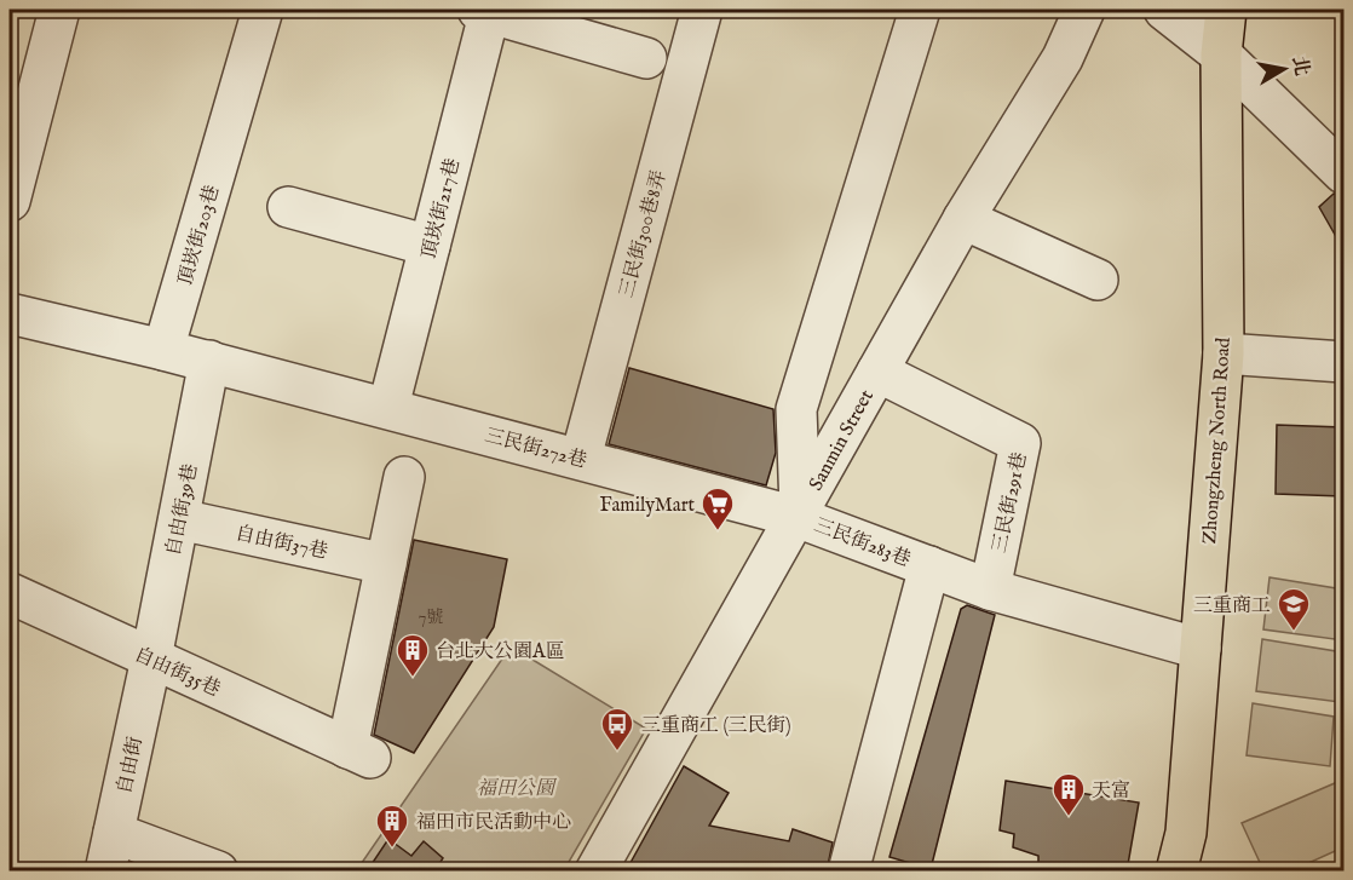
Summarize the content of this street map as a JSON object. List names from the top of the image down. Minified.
{"streets":{"main road":["Zhongzheng North Road"],"street":["頂崁街217巷","三民街300巷8弄","頂崁街203巷","Sanmin Street","三民街272巷","三民街291巷","自由街39巷","自由街37巷","三民街283巷","自由街35巷","自由街"]},"crossings":[["頂崁街217巷","三民街272巷"],["三民街300巷8弄","三民街272巷"],["Sanmin Street","三民街272巷"],["Sanmin Street","三民街291巷"],["Sanmin Street","三民街283巷"],["Zhongzheng North Road","三民街283巷"],["三民街272巷","自由街39巷"],["三民街272巷","三民街283巷"],["三民街291巷","三民街283巷"],["自由街39巷","自由街37巷"],["自由街39巷","自由街35巷"],["自由街39巷","自由街"],["自由街37巷","自由街35巷"],["自由街35巷","自由街"]],"parks":["福田公園"],"places":{"supermarket":["FamilyMart"],"school or university":["三重商工"],"building":["台北大公園A區","天富","福田市民活動中心"],"bus stop":["三重商工 (三民街)"]},"house_numbers":["7號"],"north":"right"}
